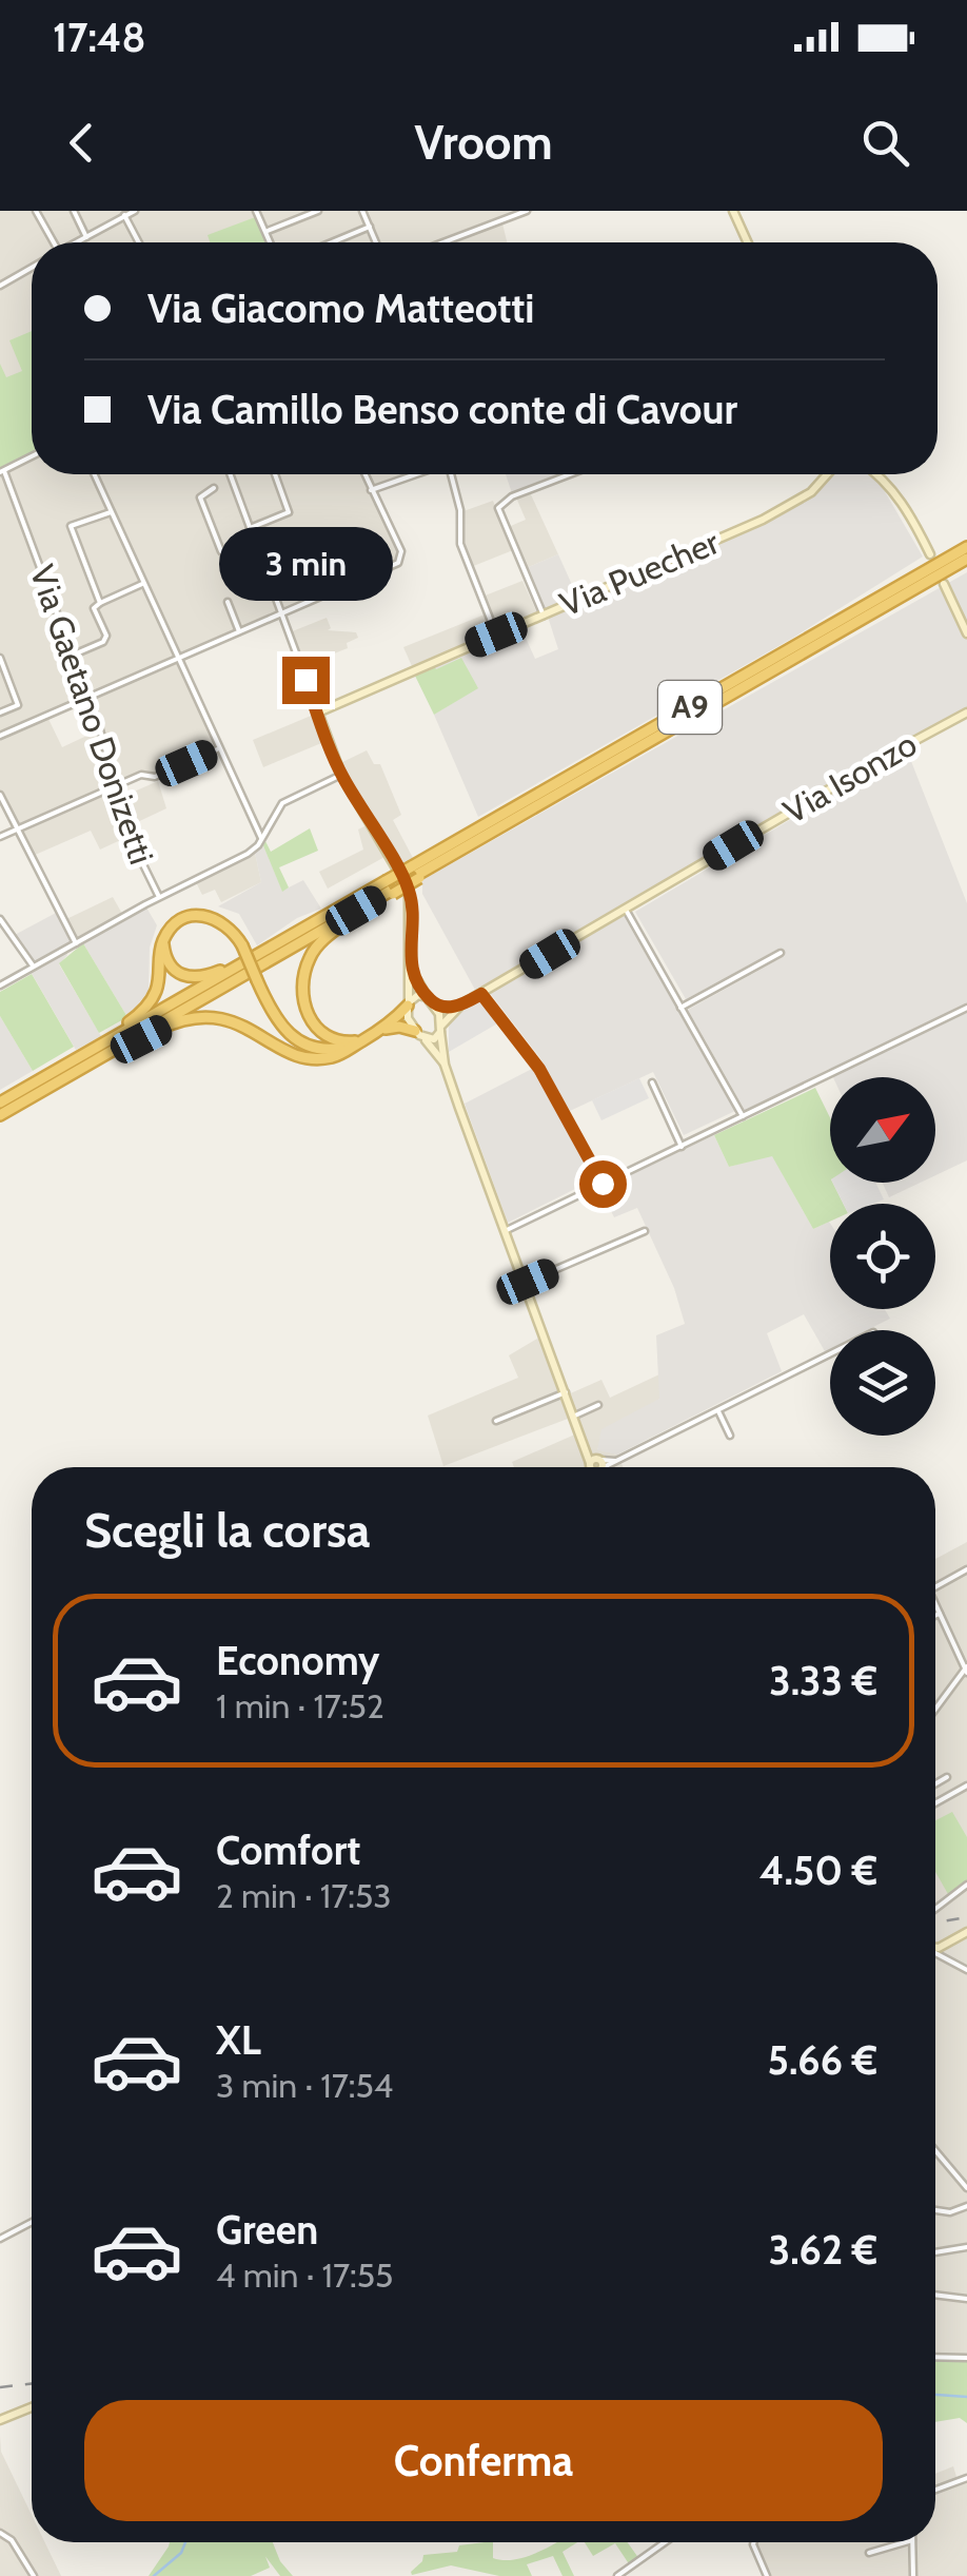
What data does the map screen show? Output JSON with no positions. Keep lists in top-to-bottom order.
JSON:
{
  "streets": {
    "highway": ["A9"],
    "street": ["Via Puecher", "Via Gaetano Donizetti", "Via Isonzo"]
  },
  "north": "top right",
  "page": {
    "status": "17:48",
    "header": "Vroom",
    "banner": ["Via Giacomo Matteotti", "Via Camillo Benso conte di Cavour"],
    "bubble": "3 min",
    "heading": "Scegli la corsa",
    "list": [
      {
        "name": "Economy",
        "note": "1 min · 17:52",
        "value": "3.33 €"
      },
      {
        "name": "Comfort",
        "note": "2 min · 17:53",
        "value": "4.50 €"
      },
      {
        "name": "XL",
        "note": "3 min · 17:54",
        "value": "5.66 €"
      },
      {
        "name": "Green",
        "note": "4 min · 17:55",
        "value": "3.62 €"
      }
    ],
    "buttons": "Conferma"
  }
}
